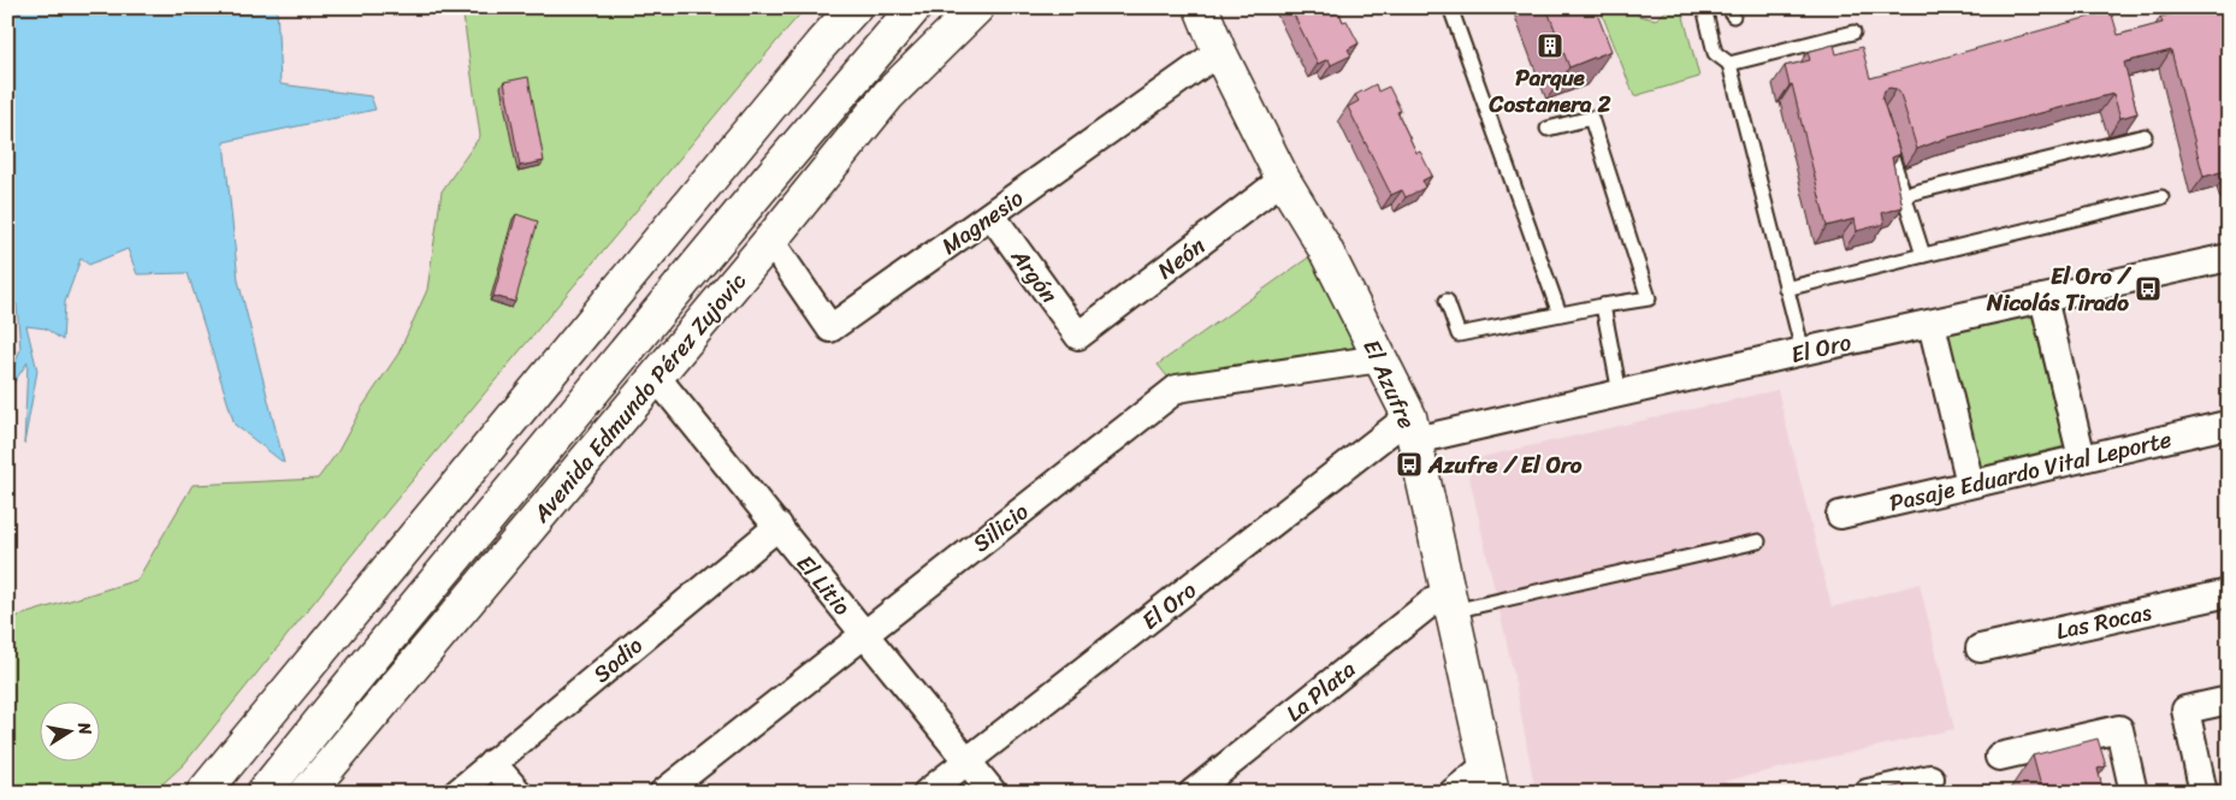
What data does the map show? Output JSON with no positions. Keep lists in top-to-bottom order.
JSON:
{
  "streets": {
    "main road": ["El Azufre", "Avenida Edmundo Pérez Zujovic"],
    "street": [
      "Magnesio",
      "Neón",
      "Argón",
      "El Oro",
      "Pasaje Eduardo Vital Leporte",
      "Silicio",
      "El Litio",
      "Las Rocas",
      "Sodio",
      "La Plata"
    ]
  },
  "crossings": [
    ["Magnesio", "Argón"],
    ["Magnesio", "El Azufre"],
    ["Magnesio", "Avenida Edmundo Pérez Zujovic"],
    ["Neón", "Argón"],
    ["Neón", "El Azufre"],
    ["El Oro", "El Azufre"],
    ["El Oro", "El Litio"],
    ["El Azufre", "Silicio"],
    ["El Azufre", "La Plata"],
    ["Avenida Edmundo Pérez Zujovic", "El Litio"],
    ["Silicio", "El Litio"],
    ["El Litio", "Sodio"]
  ],
  "places": {
    "building": ["Parque Costanera 2"],
    "bus stop": ["El Oro / Nicolás Tirado", "Azufre / El Oro"]
  },
  "north": "right"
}
